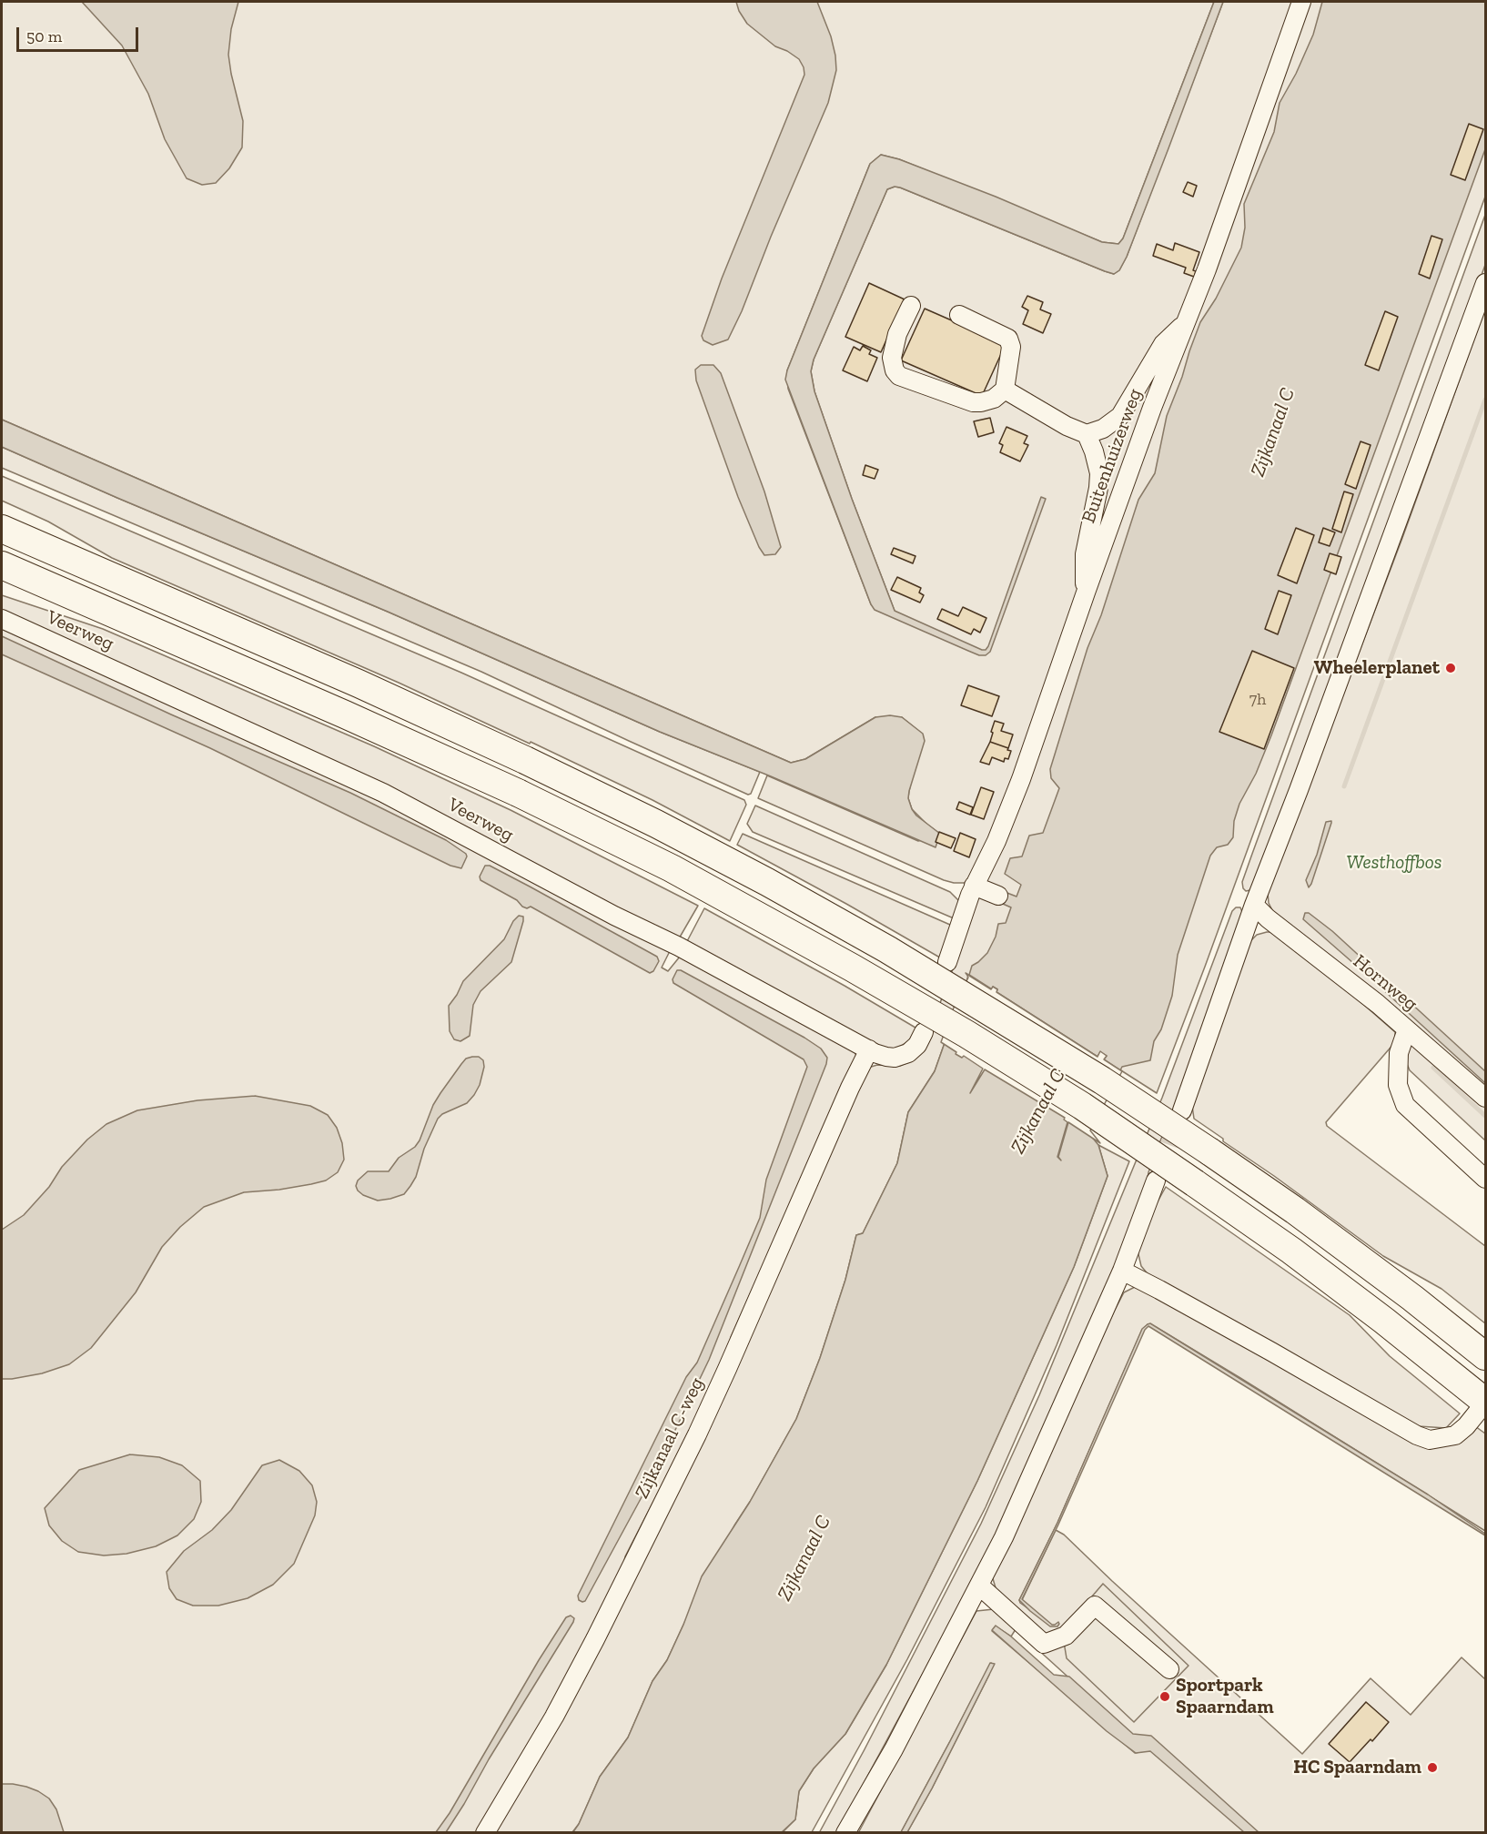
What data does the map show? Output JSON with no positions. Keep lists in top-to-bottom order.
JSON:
{
  "streets": {
    "street": [
      "Buitenhuizerweg",
      "Veerweg",
      "Hornweg",
      "Zijkanaal C-weg"
    ]
  },
  "crossings": [
    ["Veerweg", "Zijkanaal C-weg"]
  ],
  "water": ["Zijkanaal C"],
  "parks": ["Westhoffbos"],
  "places": ["Wheelerplanet", "Sportpark Spaarndam", "HC Spaarndam"],
  "house_numbers": ["7h"],
  "scale_bar": "50 m"
}
